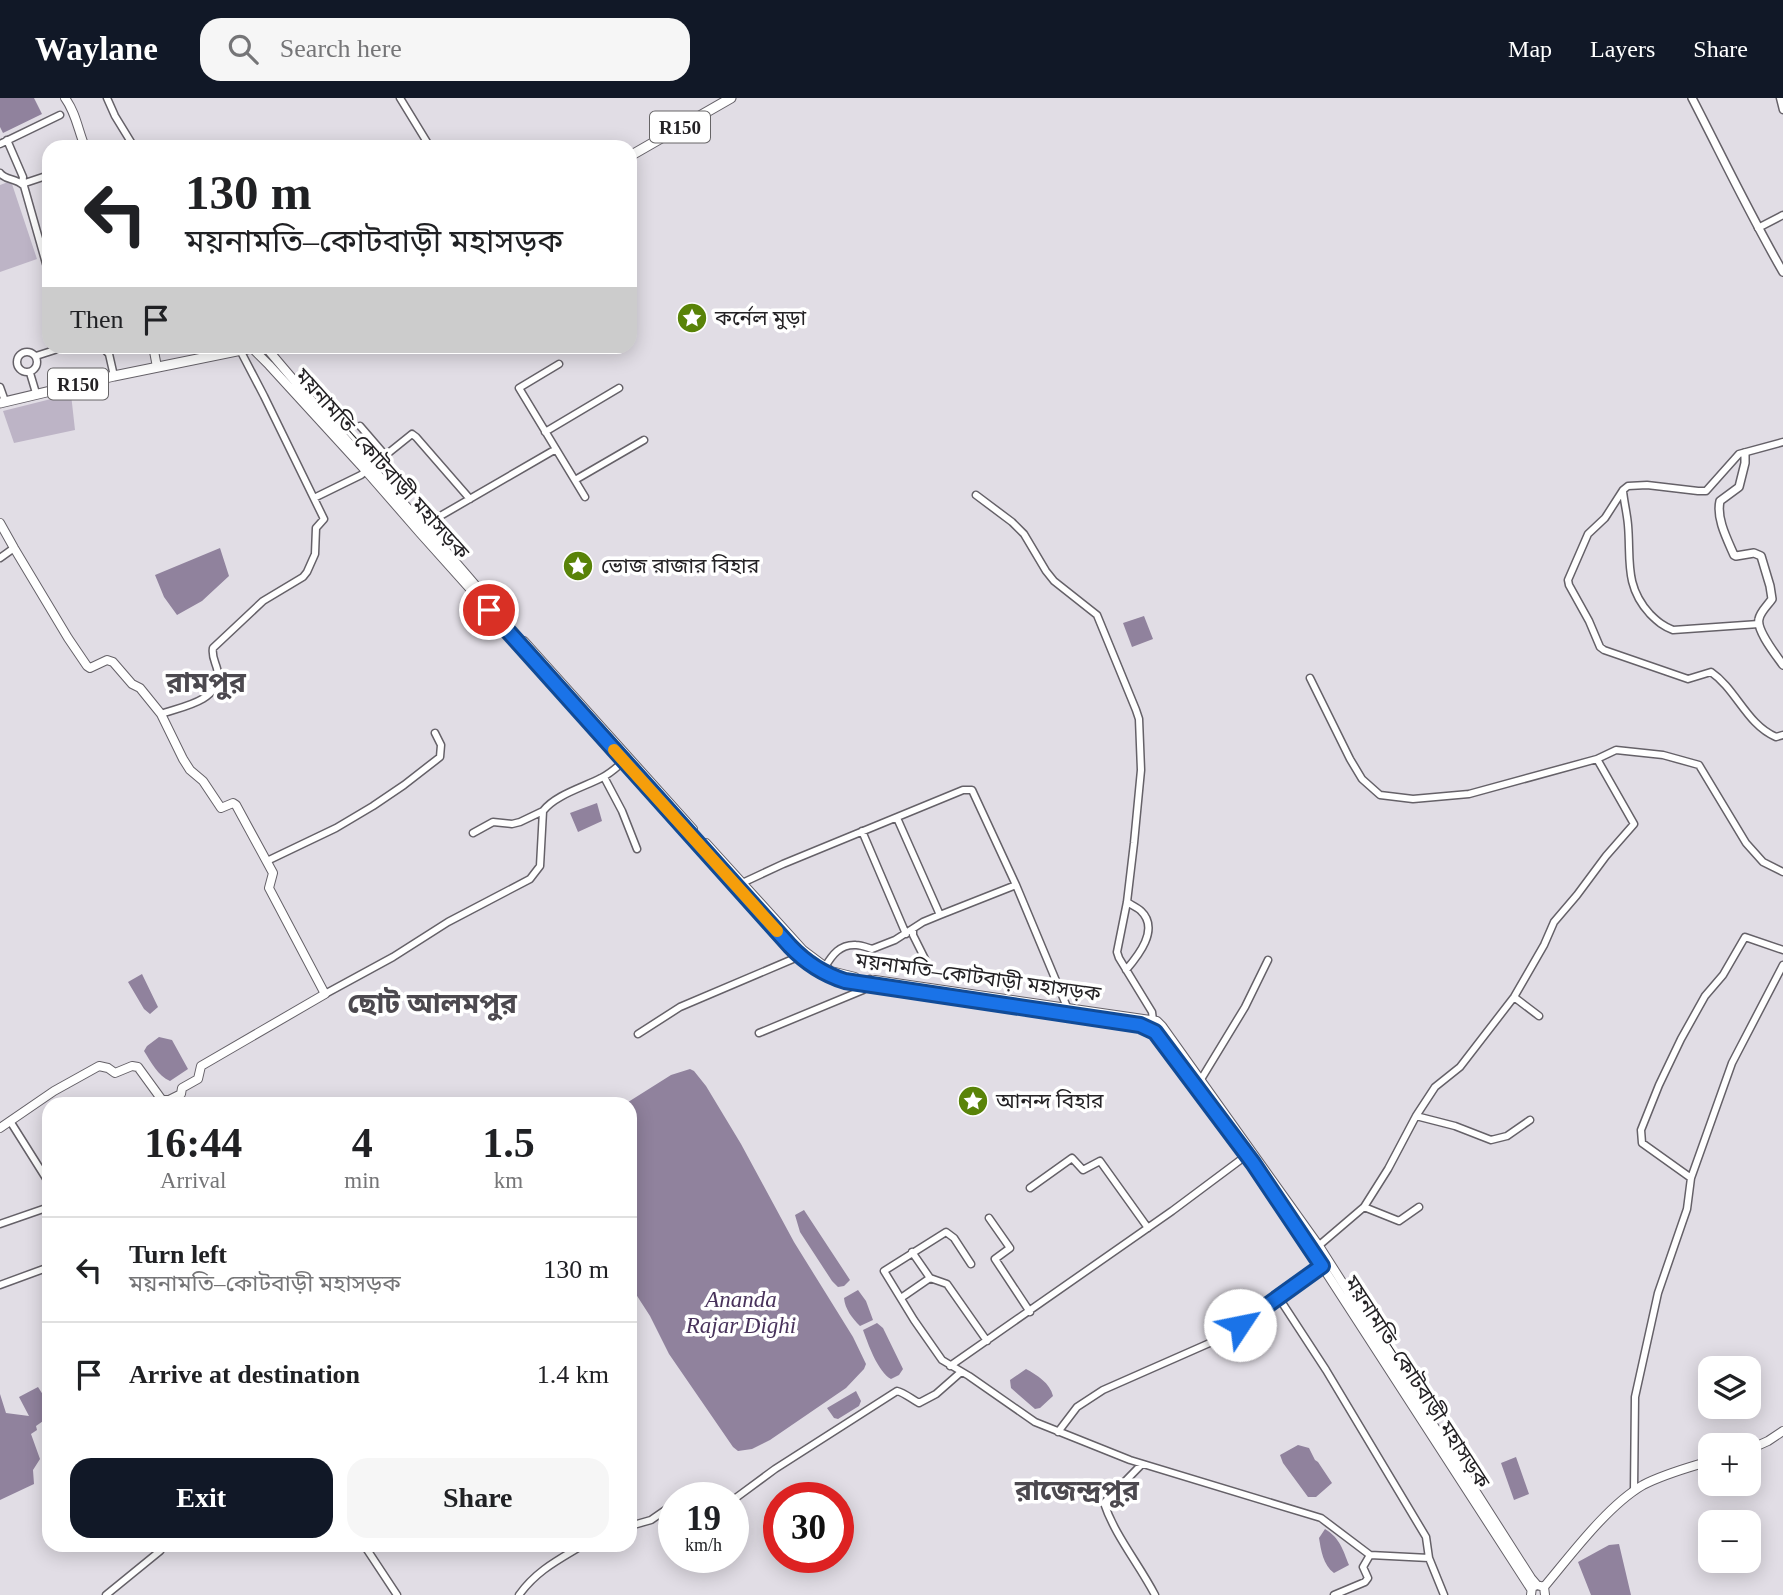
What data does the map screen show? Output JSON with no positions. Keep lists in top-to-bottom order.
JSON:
{
  "streets": {
    "main road": ["R150", "ময়নামতি–কোটবাড়ী মহাসড়ক"]
  },
  "districts": ["রামপুর", "ছোট আলমপুর", "রাজেন্দ্রপুর"],
  "water": ["Ananda Rajar Dighi"],
  "places": {
    "place": ["কর্নেল মুড়া", "ভোজ রাজার বিহার", "আনন্দ বিহার"]
  },
  "page": {
    "header": "Waylane",
    "search": "Search here",
    "nav": ["Map", "Layers", "Share"],
    "turn": ["130 m", "ময়নামতি–কোটবাড়ী মহাসড়ক"],
    "then": "Then",
    "eta": [
      "16:44",
      "Arrival",
      "4",
      "min",
      "1.5",
      "km"
    ],
    "list": [
      {
        "name": "Turn left",
        "note": "ময়নামতি–কোটবাড়ী মহাসড়ক",
        "value": "130 m"
      },
      {
        "name": "Arrive at destination",
        "value": "1.4 km"
      }
    ],
    "map_buttons": ["+", "−"],
    "buttons": ["Exit", "Share"],
    "speed": "19 km/h",
    "limit": "30"
  }
}
